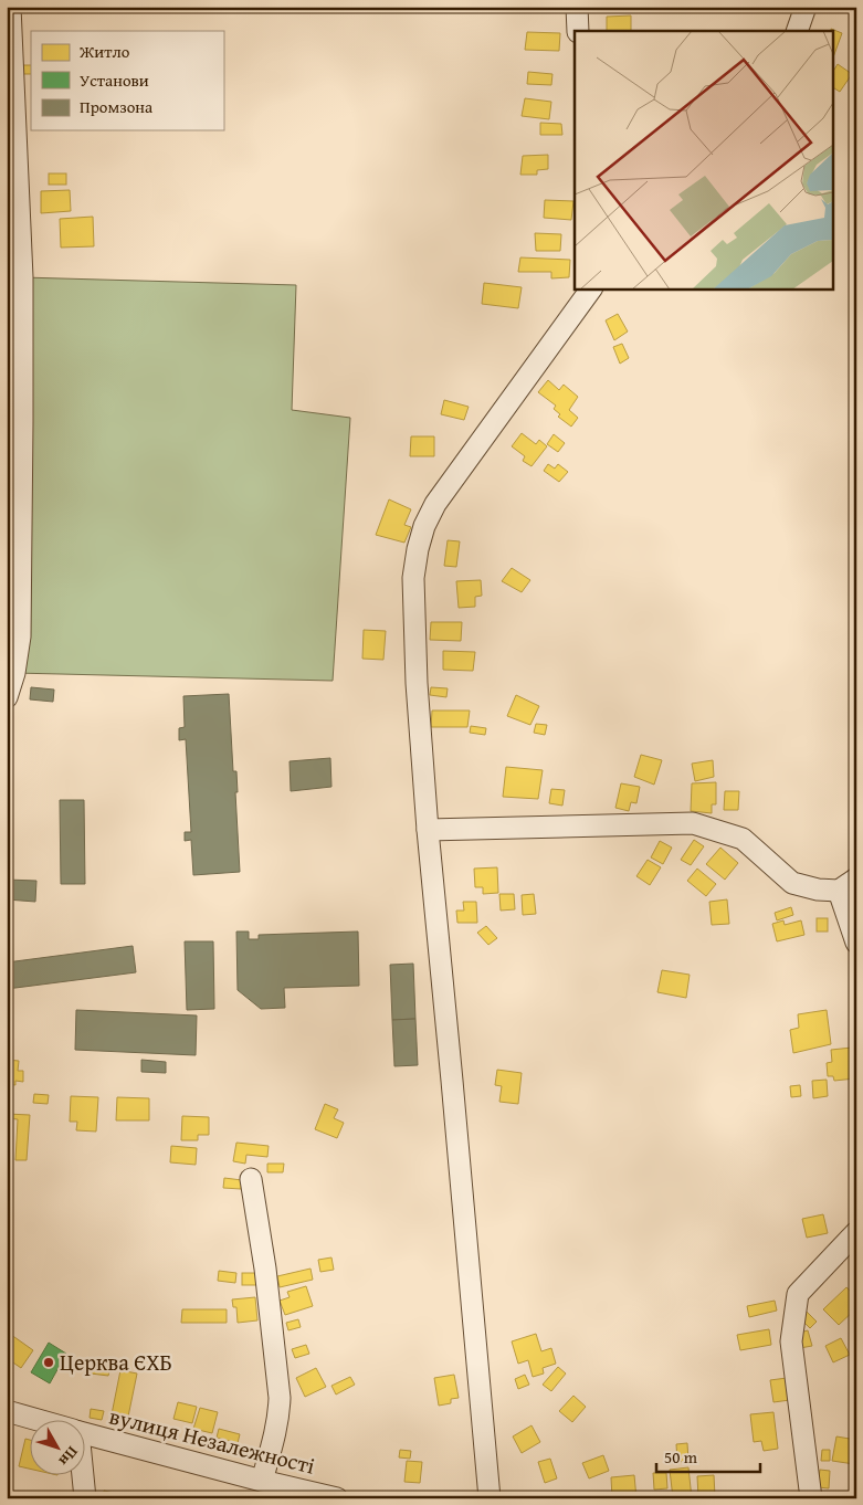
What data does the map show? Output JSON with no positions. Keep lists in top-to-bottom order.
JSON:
{
  "streets": {
    "street": ["вулиця Незалежності"]
  },
  "places": ["Церква ЄХБ"],
  "legend": ["Житло", "Установи", "Промзона"],
  "scale_bar": "50 m",
  "north": "bottom right"
}
